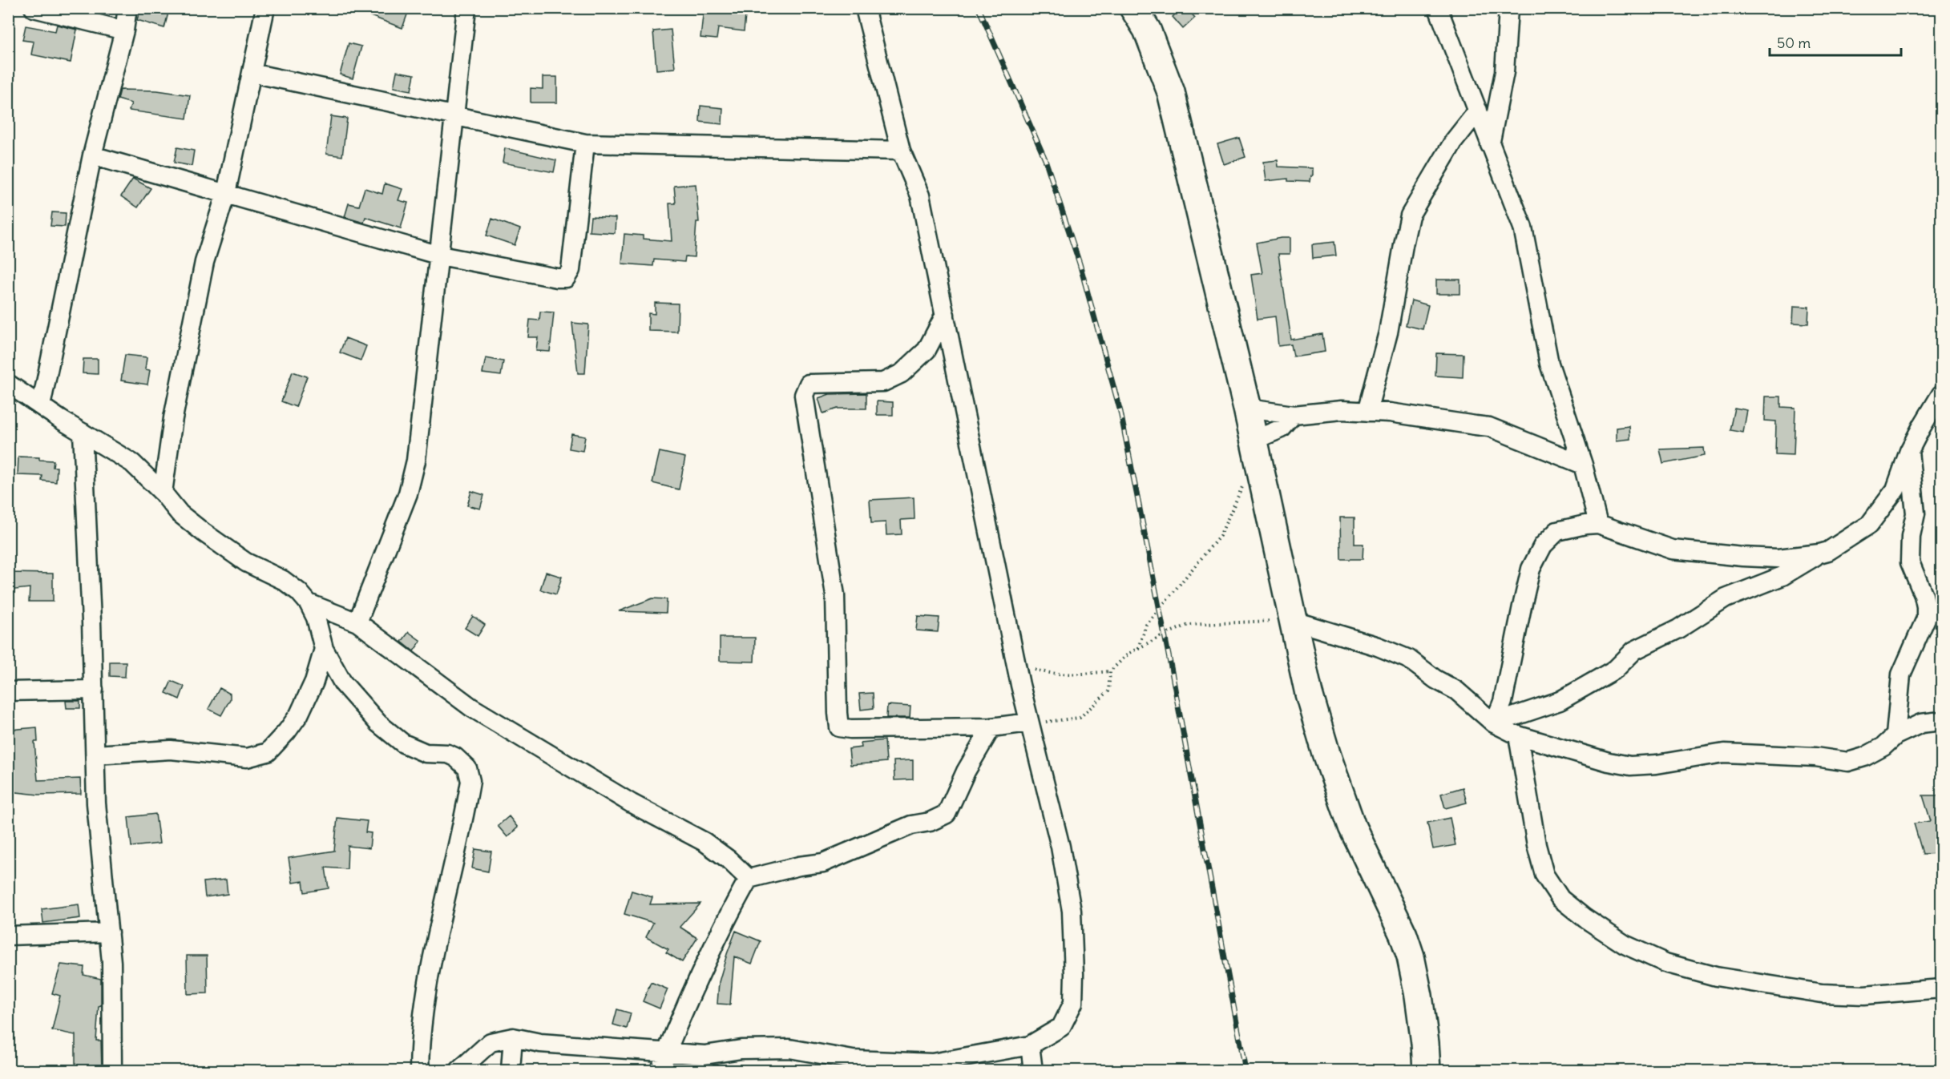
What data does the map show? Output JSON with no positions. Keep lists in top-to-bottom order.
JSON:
{
  "scale_bar": "50 m"
}
